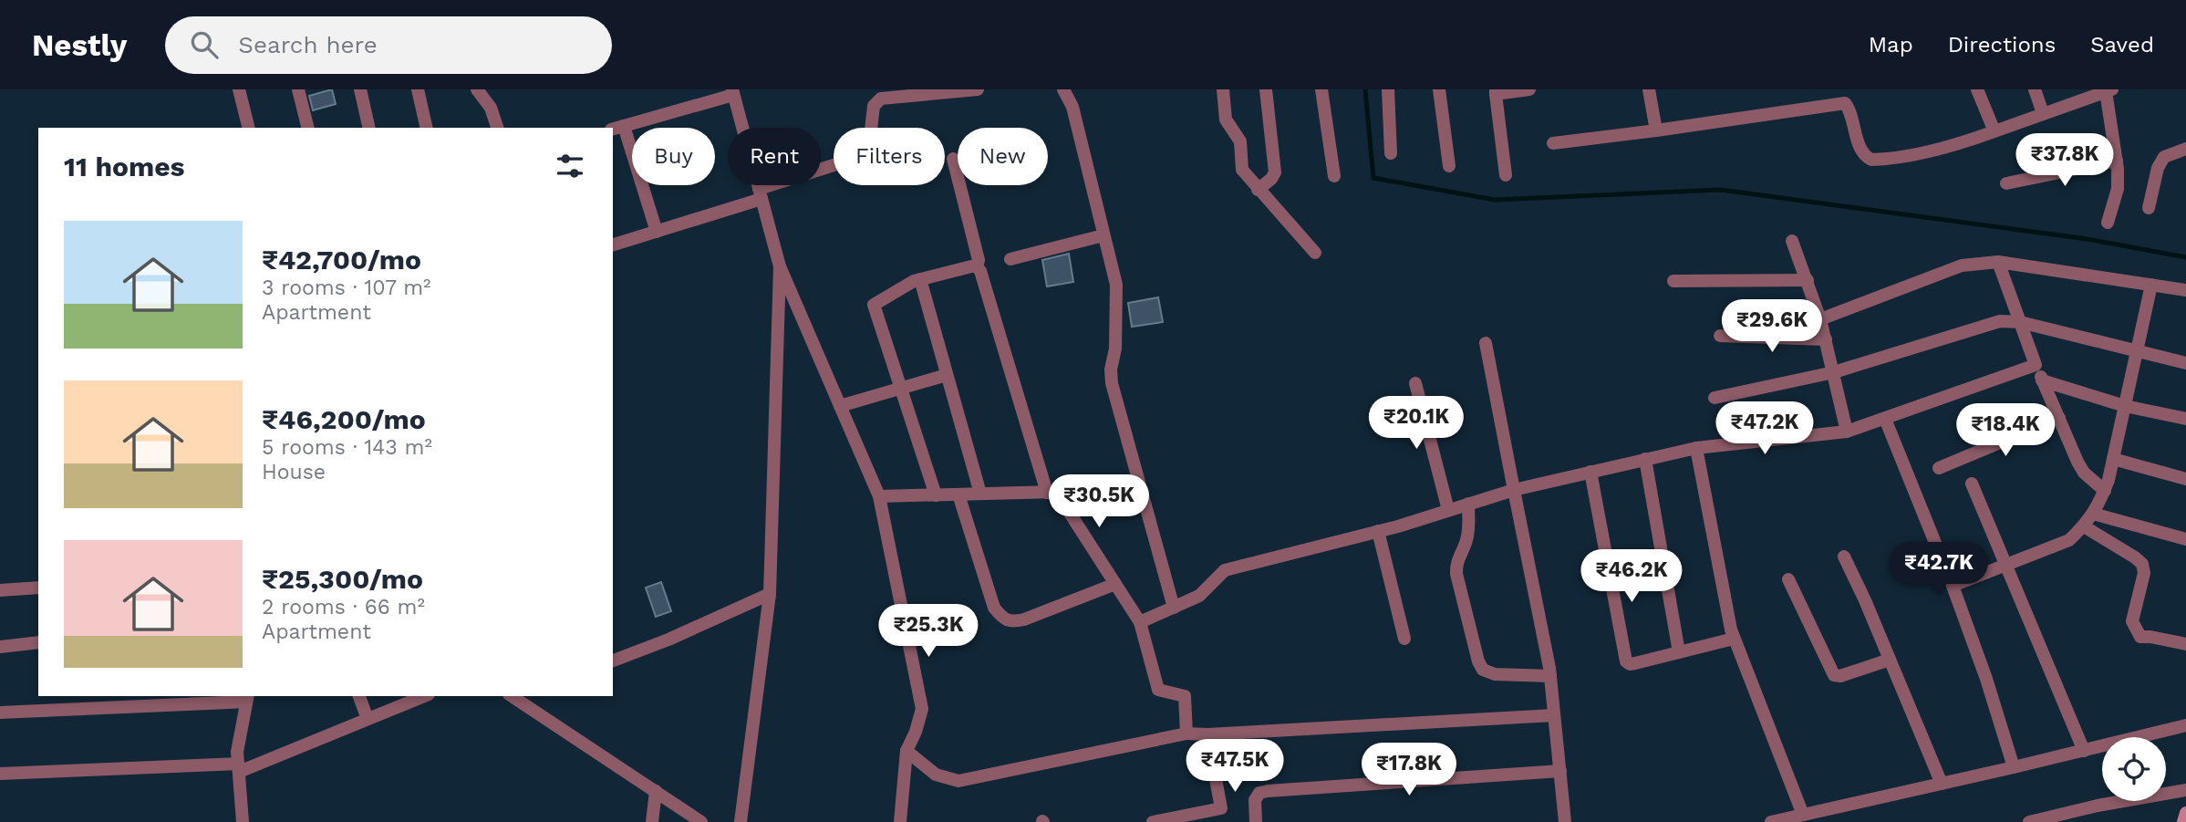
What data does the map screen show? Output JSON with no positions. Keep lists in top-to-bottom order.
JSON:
{
  "page": {
    "header": "Nestly",
    "search": "Search here",
    "nav": ["Map", "Directions", "Saved"],
    "chip": [
      "Buy",
      "Rent",
      "Filters",
      "New"
    ],
    "heading": "11 homes",
    "price": [
      "₹37.8K",
      "₹29.6K",
      "₹20.1K",
      "₹47.2K",
      "₹18.4K",
      "₹30.5K",
      "₹42.7K",
      "₹46.2K",
      "₹25.3K",
      "₹47.5K",
      "₹17.8K"
    ],
    "list": [
      {
        "name": "₹42,700/mo",
        "note": "3 rooms · 107 m² · Apartment"
      },
      {
        "name": "₹46,200/mo",
        "note": "5 rooms · 143 m² · House"
      },
      {
        "name": "₹25,300/mo",
        "note": "2 rooms · 66 m² · Apartment"
      }
    ]
  }
}
